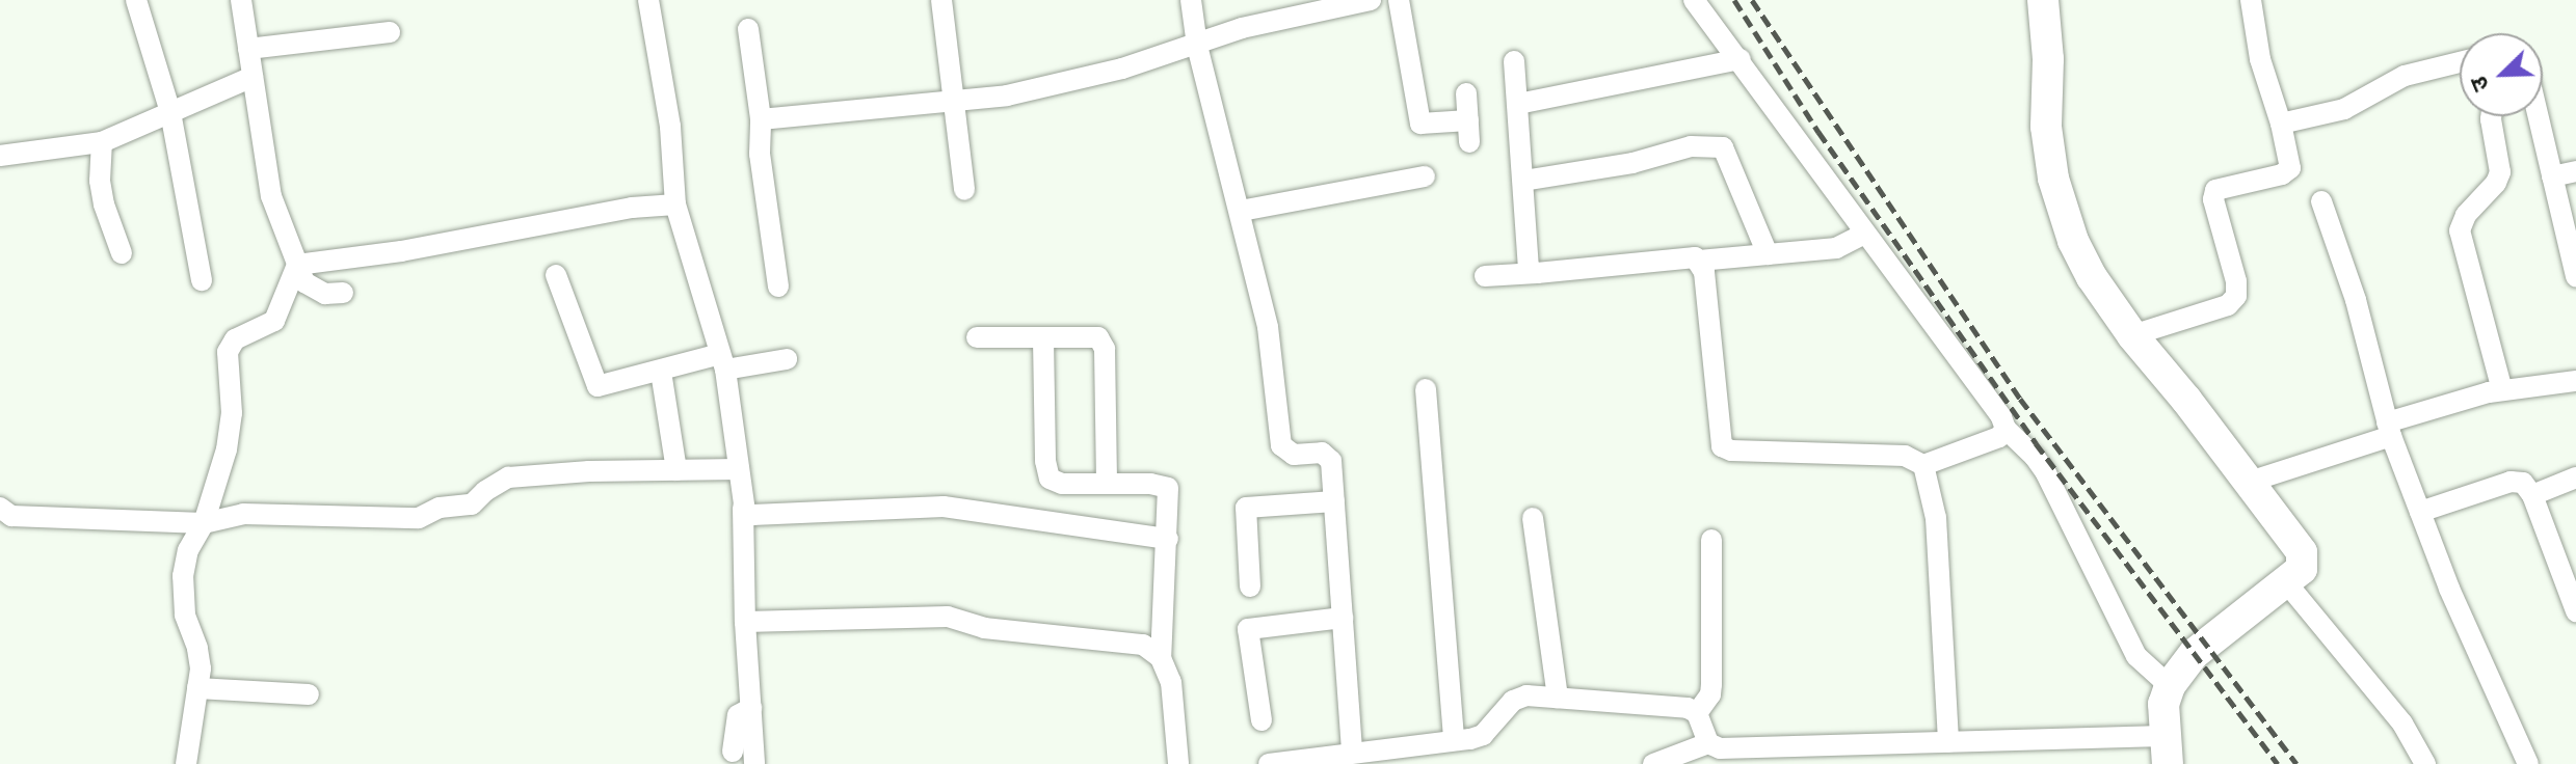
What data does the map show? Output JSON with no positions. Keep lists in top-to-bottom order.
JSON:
{
  "north": "bottom left"
}
